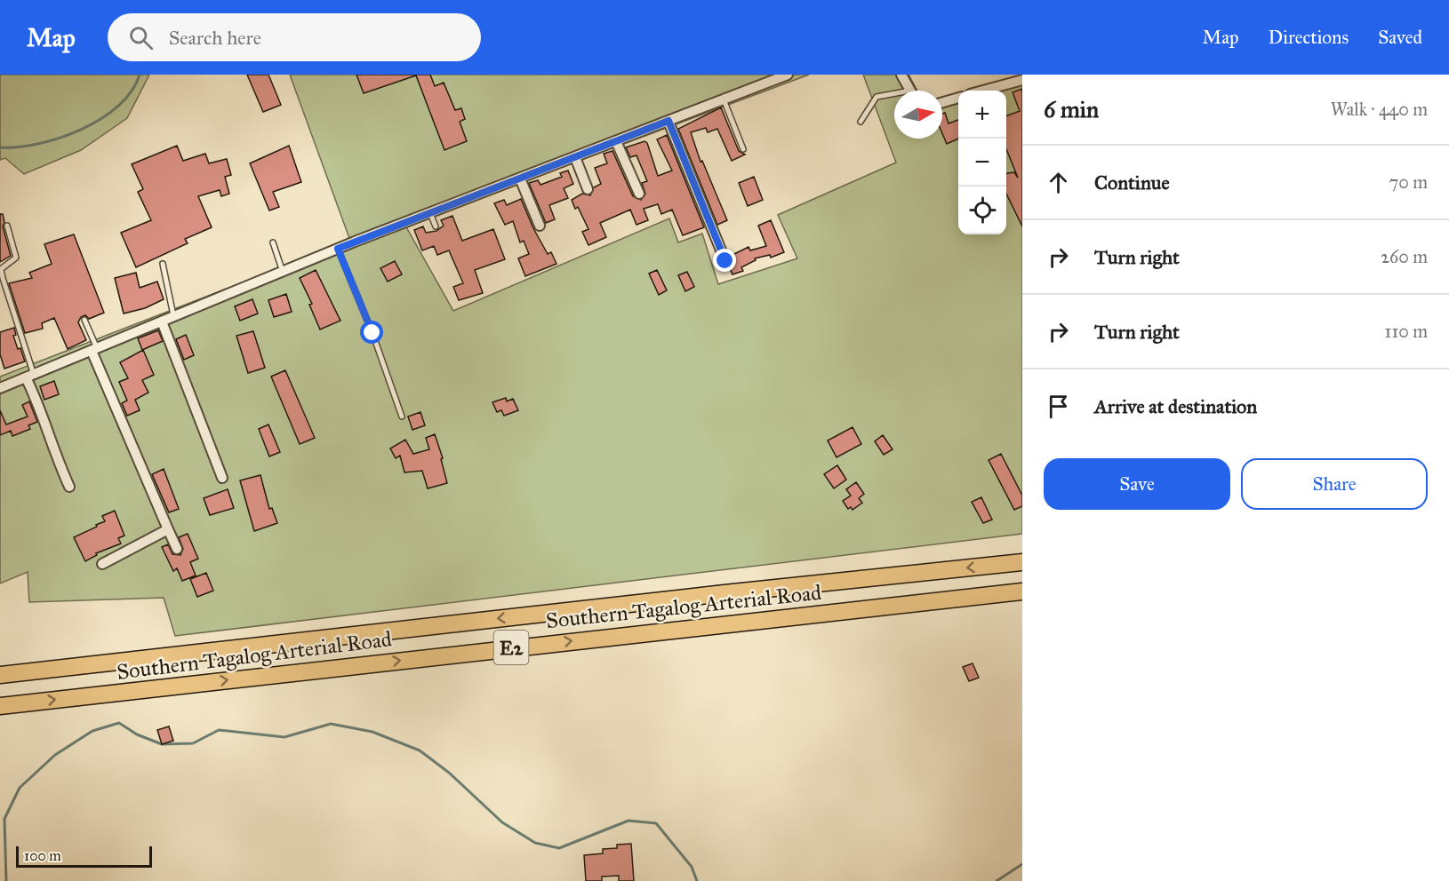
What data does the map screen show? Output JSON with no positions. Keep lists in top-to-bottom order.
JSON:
{
  "streets": {
    "highway": ["Southern Tagalog Arterial Road", "E2"]
  },
  "scale_bar": "100 m",
  "north": "right",
  "page": {
    "header": "Map",
    "search": "Search here",
    "nav": ["Map", "Directions", "Saved"],
    "heading": ["6 min", "Walk · 440 m"],
    "map_buttons": ["+", "−"],
    "list": [
      ["Continue", "70 m"],
      ["Turn right", "260 m"],
      ["Turn right", "110 m"],
      "Arrive at destination"
    ],
    "buttons": ["Save", "Share"],
    "scale": "100 m"
  }
}
